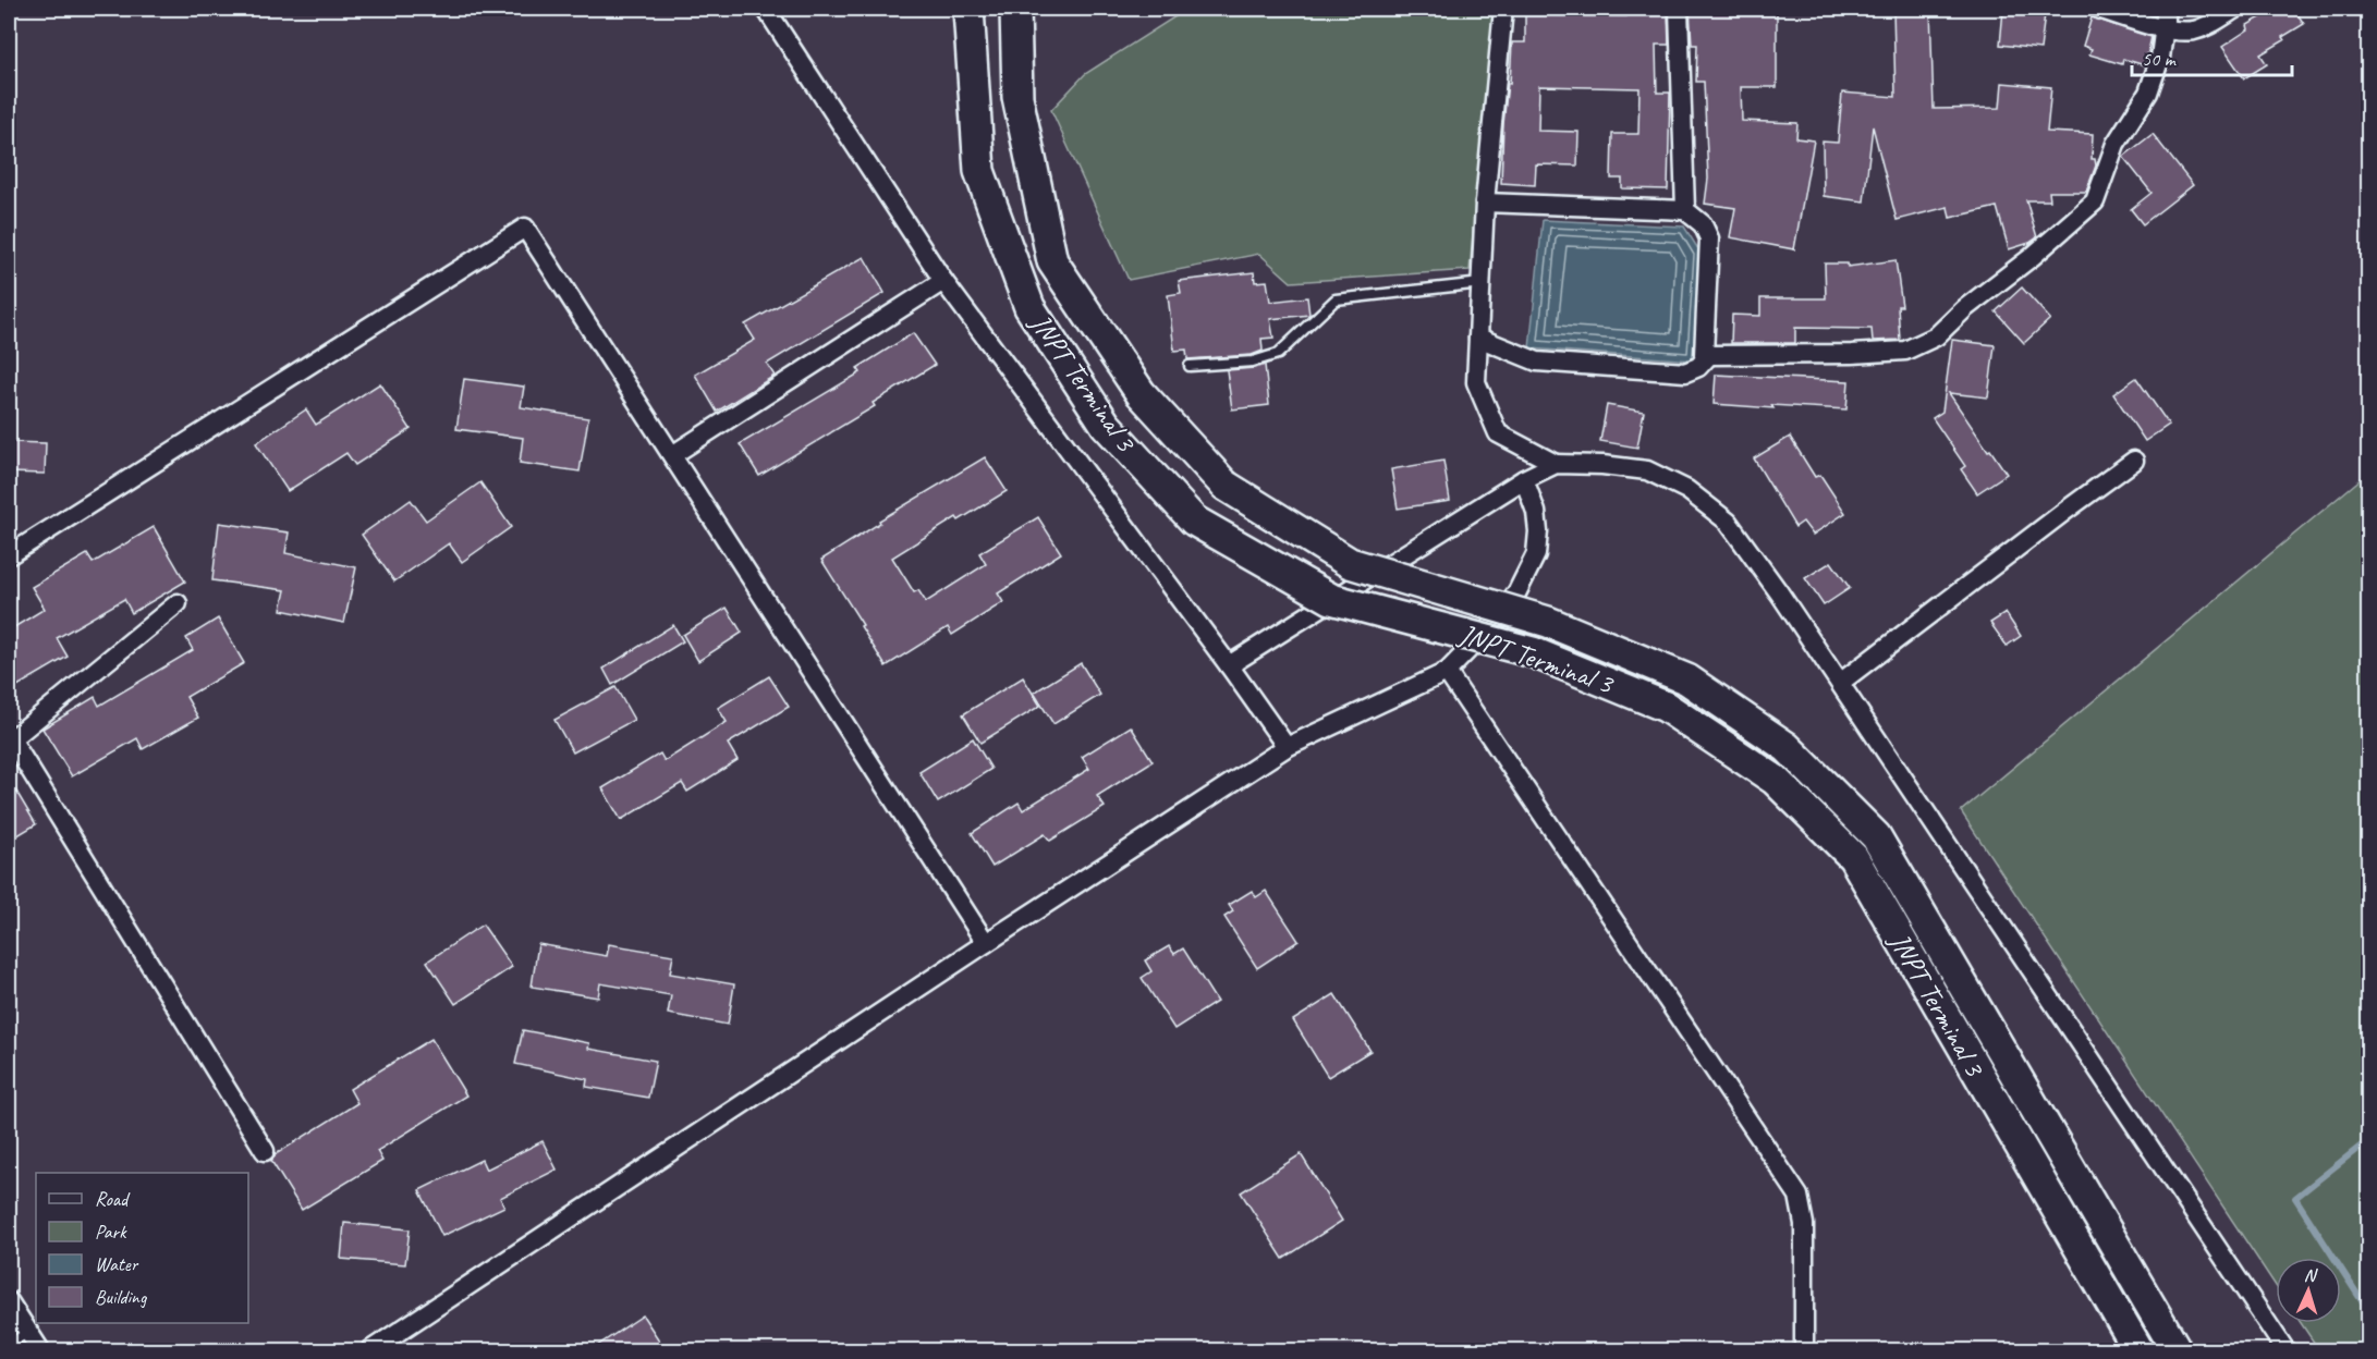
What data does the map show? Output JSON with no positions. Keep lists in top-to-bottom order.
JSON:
{
  "streets": {
    "main road": ["JNPT Terminal 3"]
  },
  "legend": [
    "Road",
    "Park",
    "Water",
    "Building"
  ],
  "scale_bar": "50 m",
  "north": "top"
}
